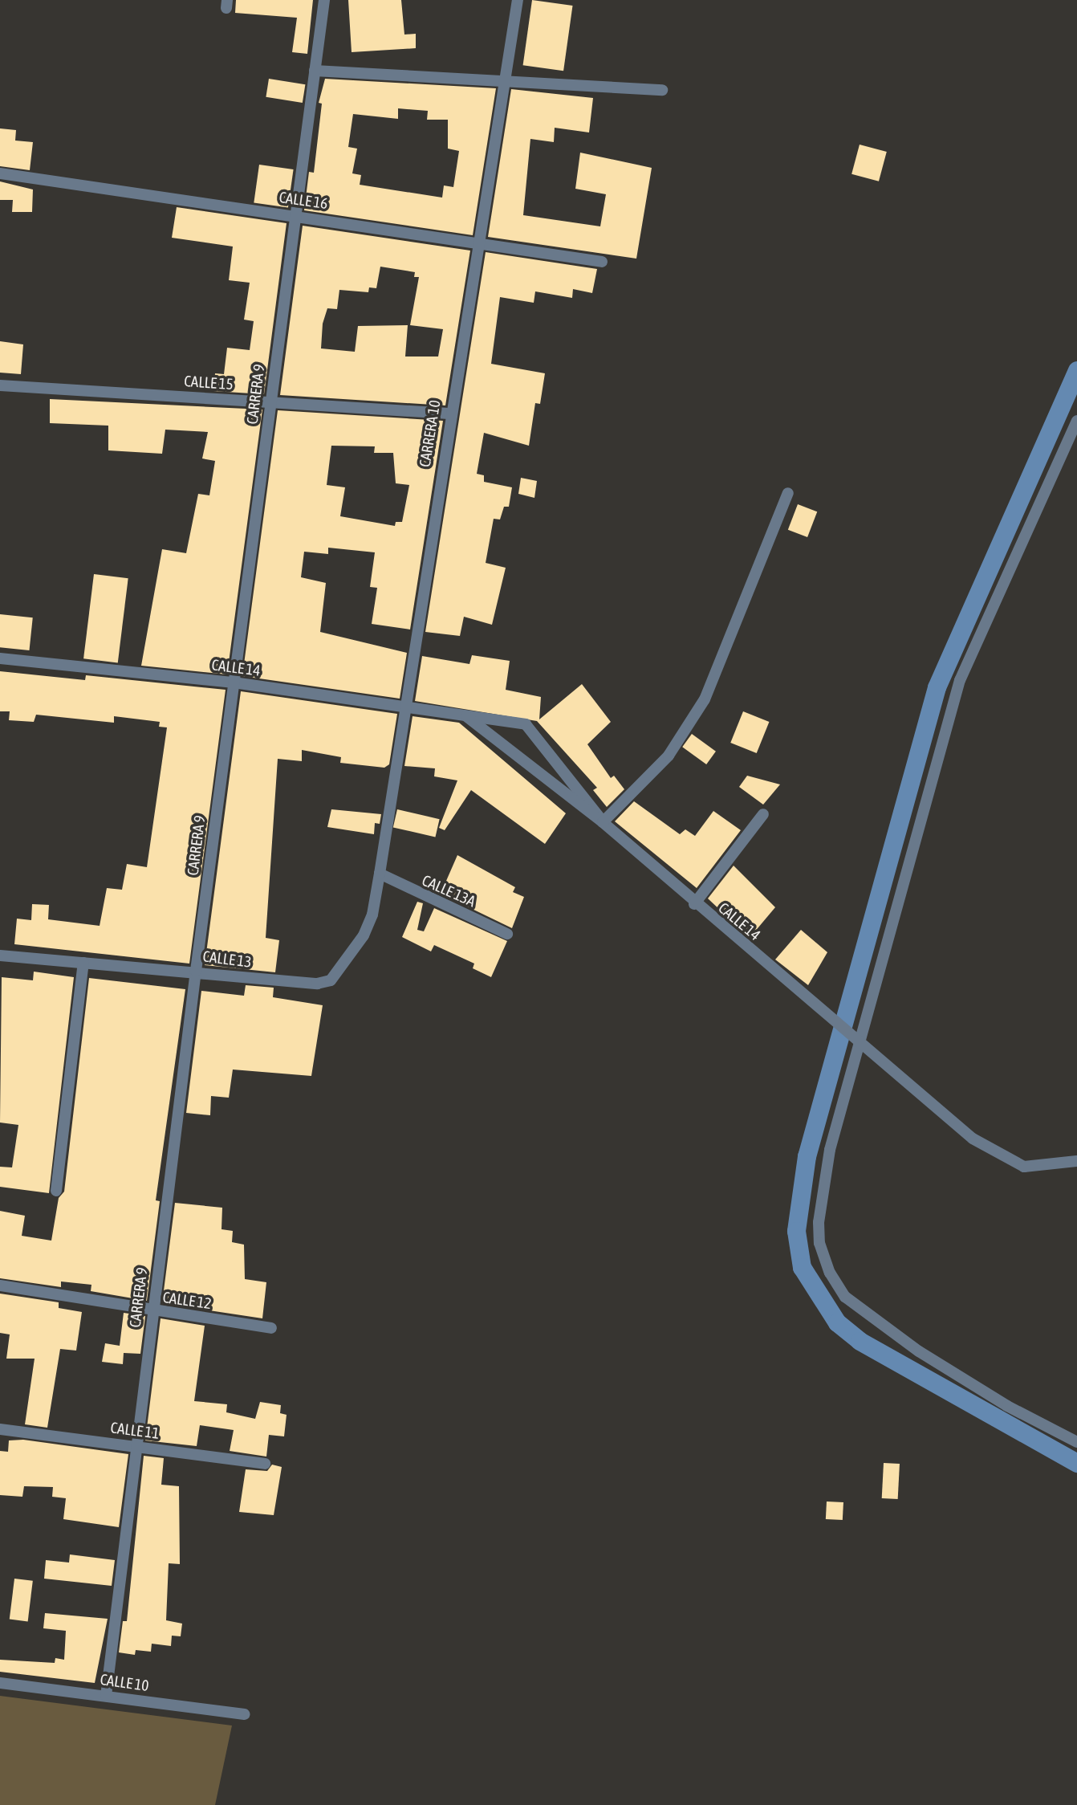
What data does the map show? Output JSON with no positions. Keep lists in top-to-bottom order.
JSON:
{
  "streets": {
    "street": [
      "CALLE 16",
      "CALLE 15",
      "CARRERA 9",
      "CARRERA 10",
      "CALLE 14",
      "CALLE 13A",
      "CALLE 13",
      "CALLE 12",
      "CALLE 11",
      "CALLE 10"
    ]
  },
  "crossings": [
    ["CALLE 16", "CARRERA 9"],
    ["CALLE 16", "CARRERA 10"],
    ["CALLE 15", "CARRERA 9"],
    ["CALLE 15", "CARRERA 10"],
    ["CARRERA 9", "CALLE 14"],
    ["CARRERA 9", "CALLE 13"],
    ["CARRERA 9", "CALLE 12"],
    ["CARRERA 9", "CALLE 11"],
    ["CARRERA 9", "CALLE 10"],
    ["CARRERA 10", "CALLE 14"],
    ["CARRERA 10", "CALLE 13A"],
    ["CARRERA 10", "CALLE 13"],
    ["CALLE 13A", "CALLE 13"]
  ]
}
